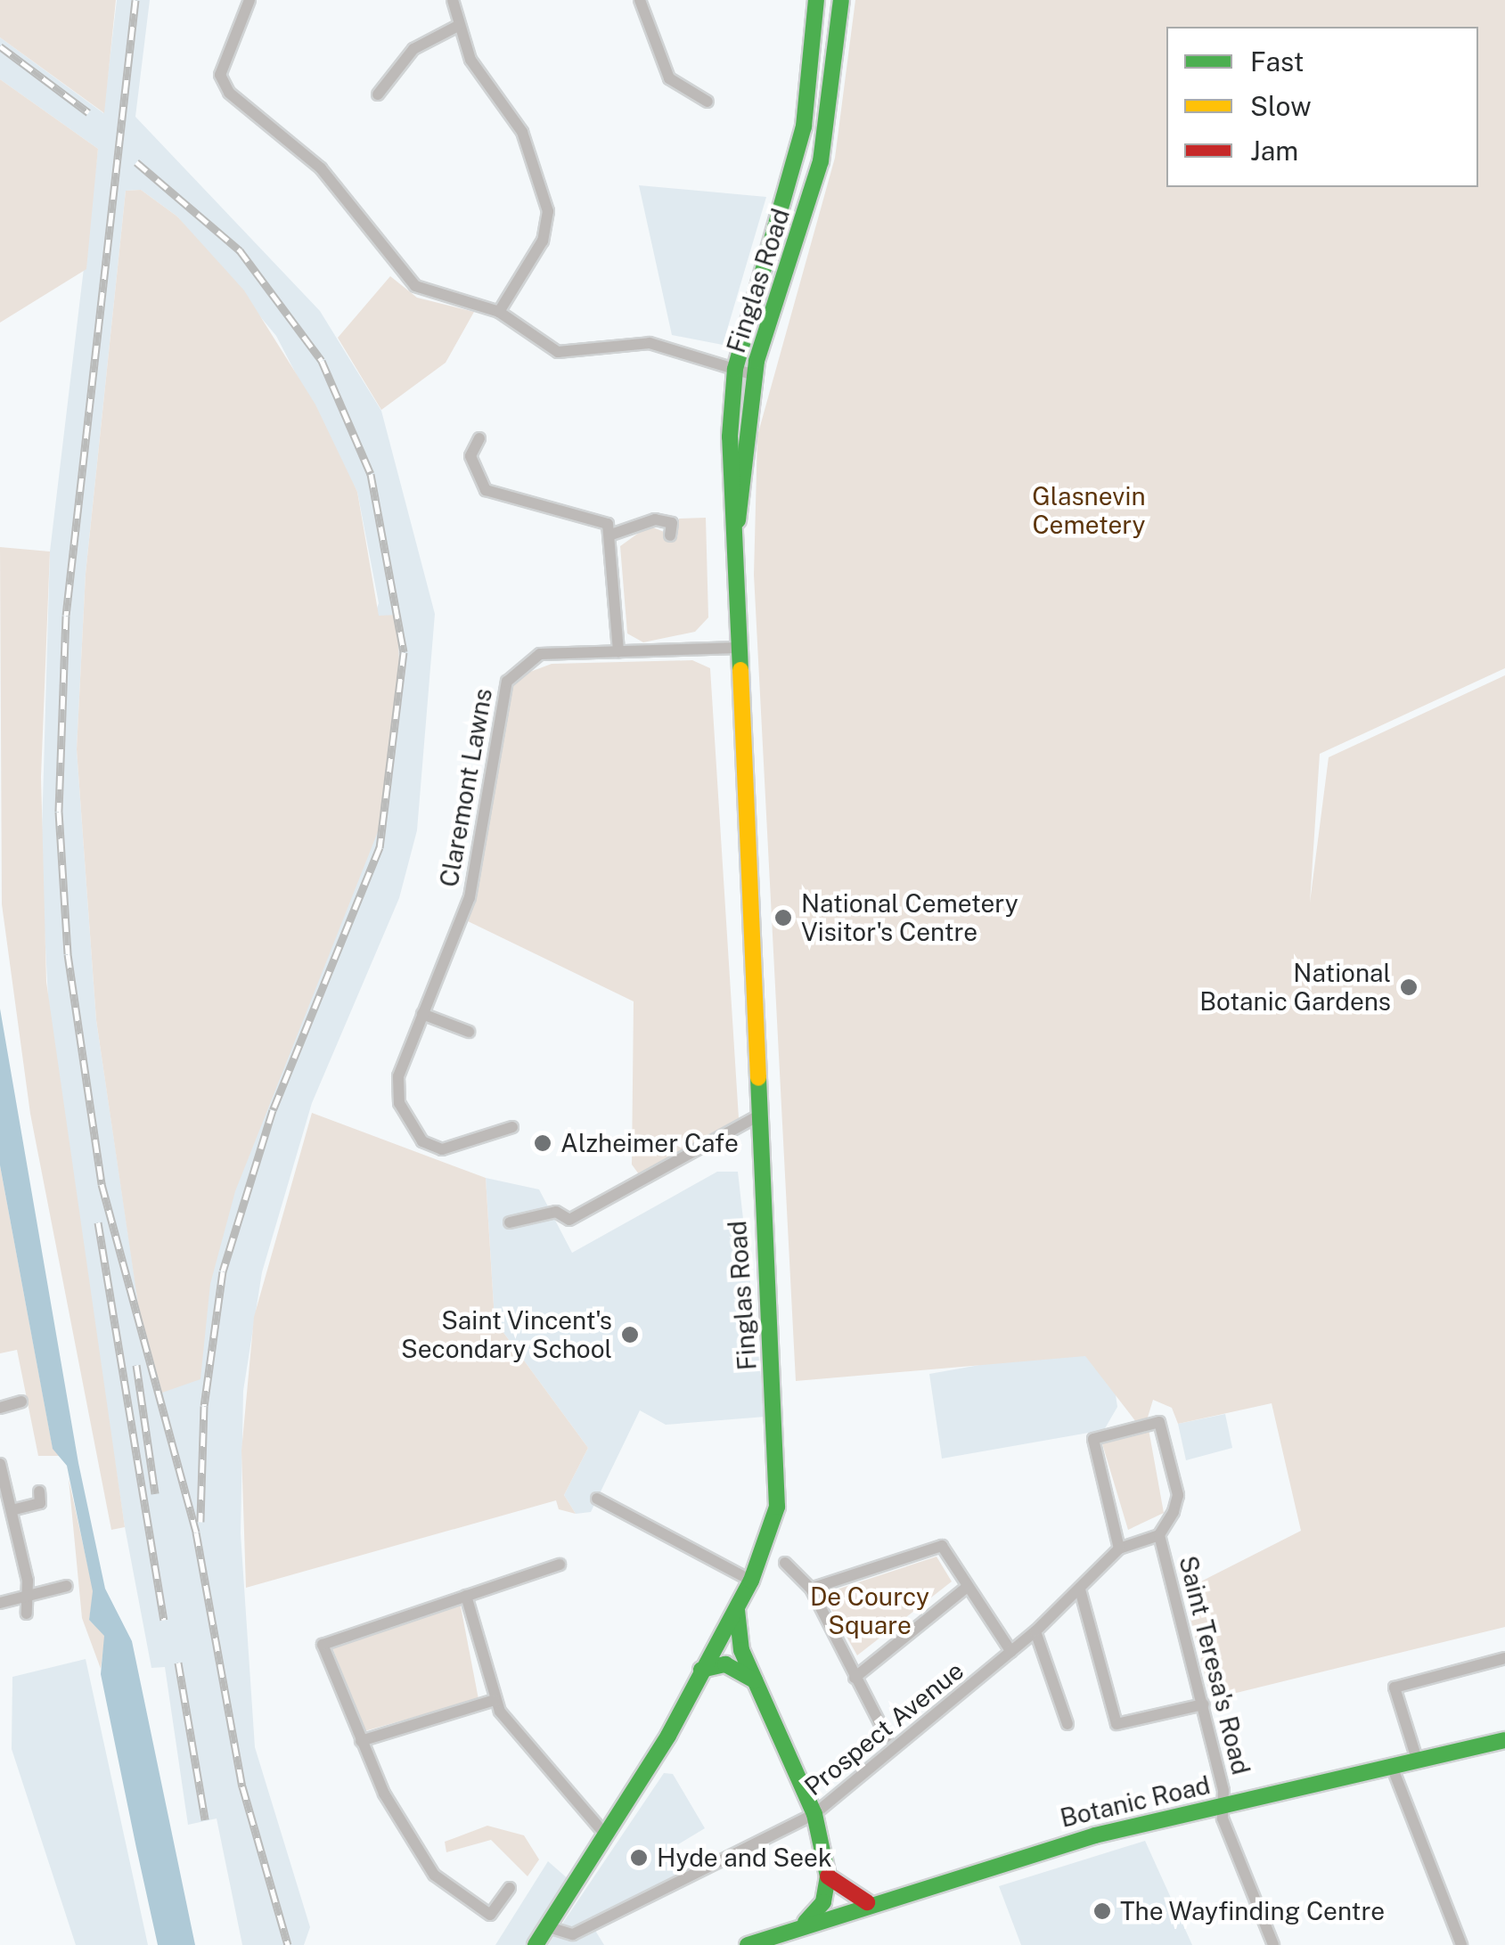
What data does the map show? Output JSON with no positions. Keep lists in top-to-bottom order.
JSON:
{
  "streets": {
    "main road": ["Finglas Road", "Botanic Road"],
    "street": ["Claremont Lawns", "Saint Teresa's Road", "Prospect Avenue"]
  },
  "crossings": [
    ["Finglas Road", "Claremont Lawns"],
    ["Finglas Road", "Prospect Avenue"],
    ["Saint Teresa's Road", "Botanic Road"]
  ],
  "parks": ["Glasnevin Cemetery", "De Courcy Square"],
  "places": [
    "National Cemetery Visitor's Centre",
    "National Botanic Gardens",
    "Alzheimer Cafe",
    "Saint Vincent's Secondary School",
    "Hyde and Seek",
    "The Wayfinding Centre"
  ],
  "legend": ["Fast", "Slow", "Jam"]
}
